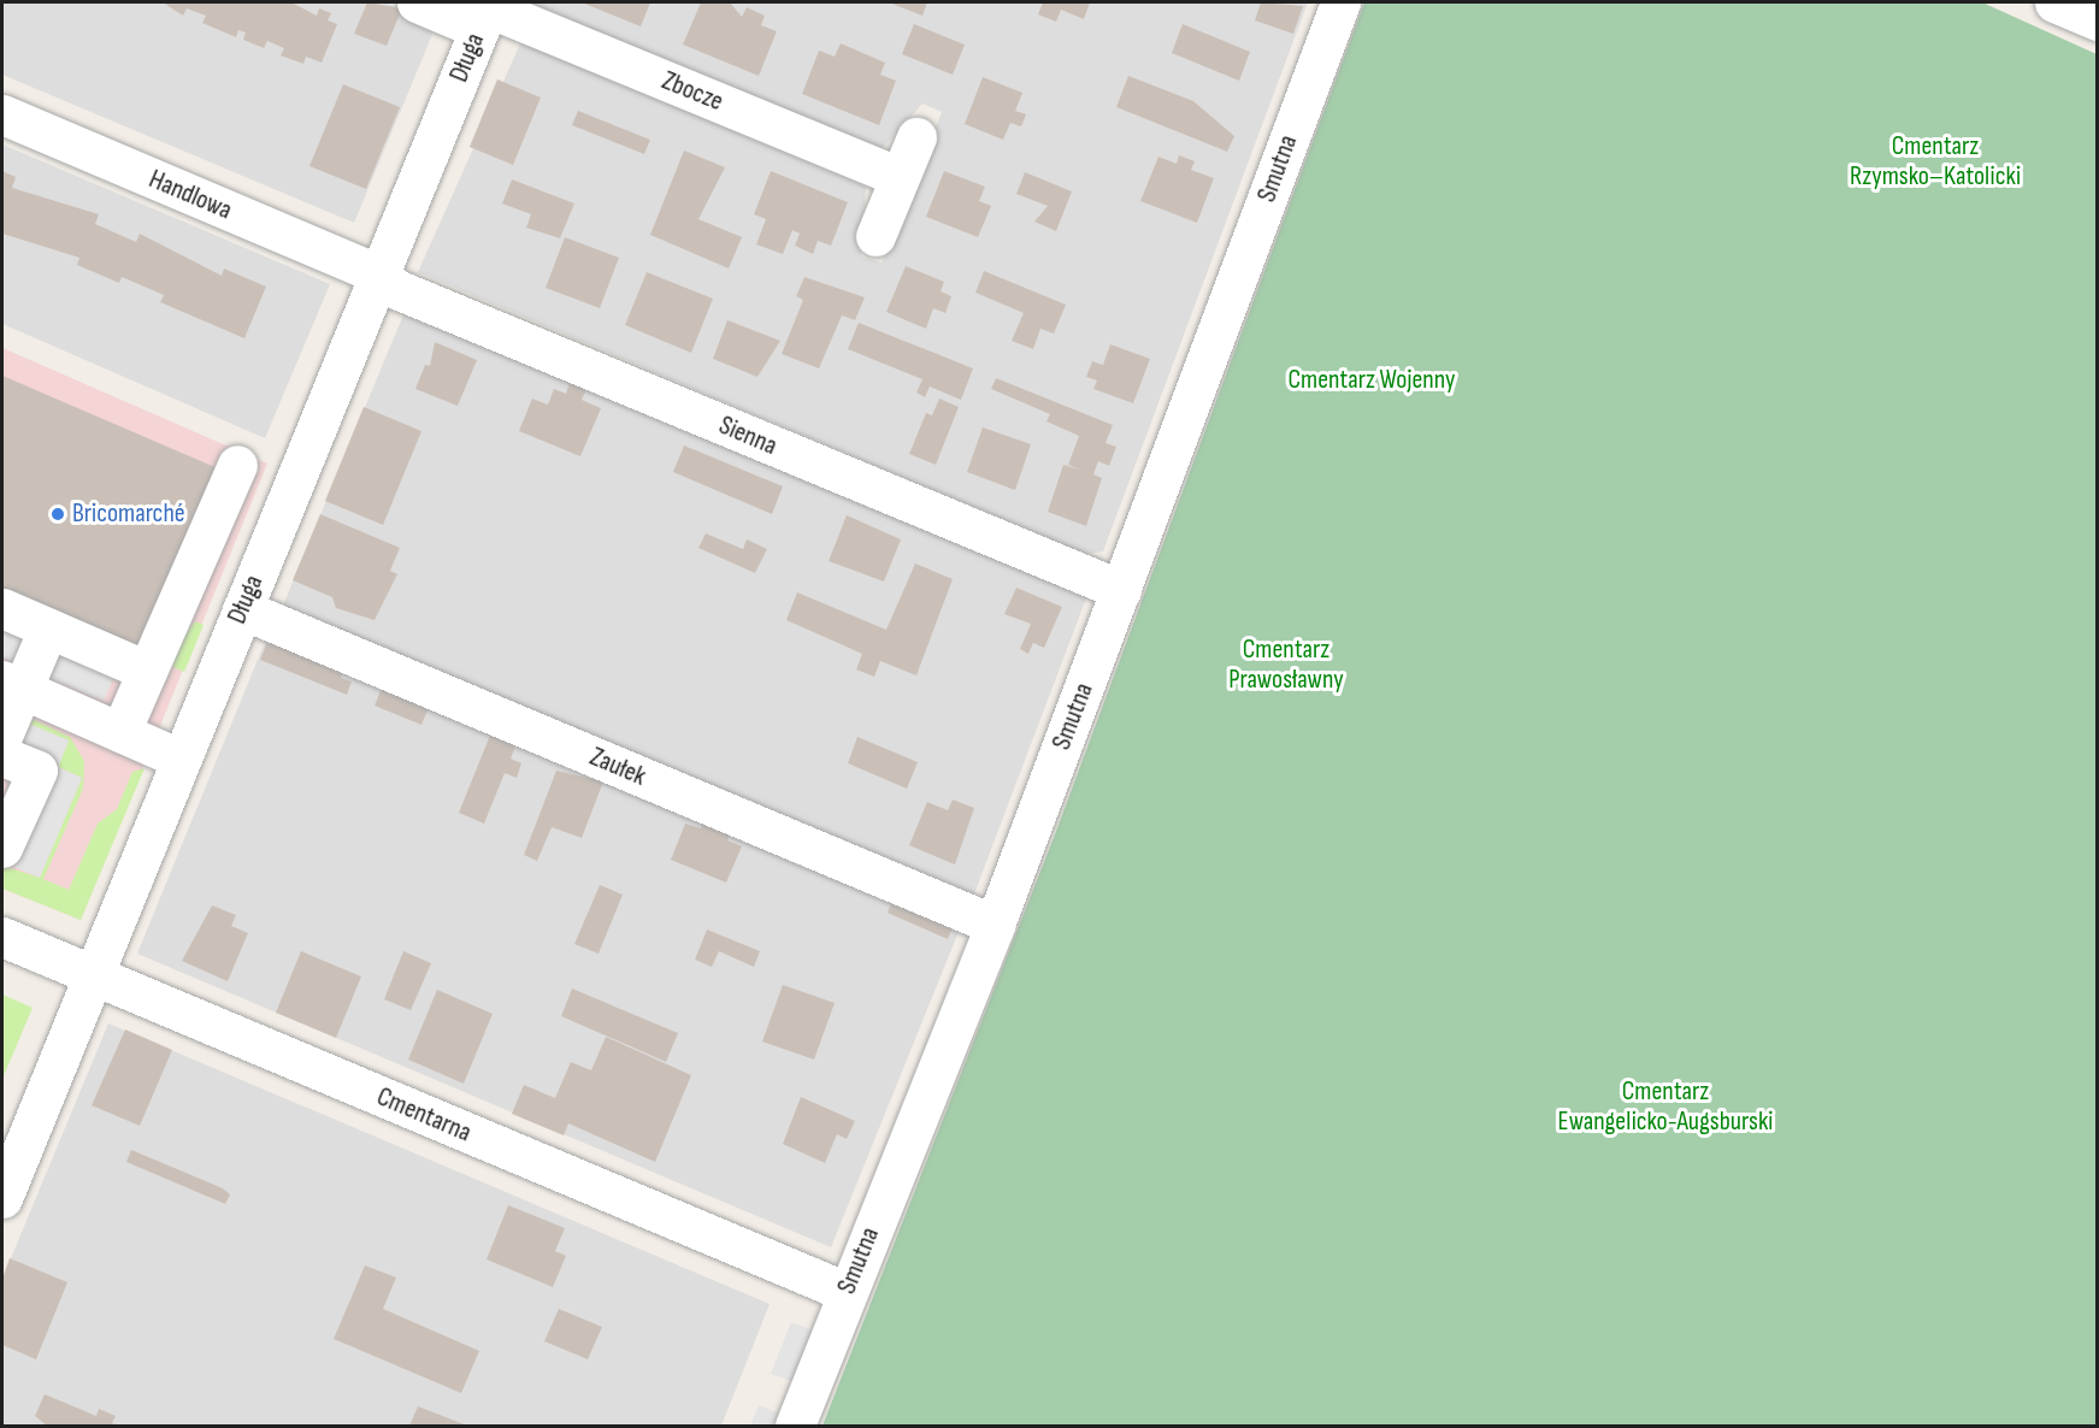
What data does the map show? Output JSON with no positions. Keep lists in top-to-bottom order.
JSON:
{
  "streets": {
    "street": [
      "Długa",
      "Zbocze",
      "Smutna",
      "Handlowa",
      "Sienna",
      "Zaułek",
      "Cmentarna"
    ]
  },
  "crossings": [
    ["Długa", "Zbocze"],
    ["Długa", "Handlowa"],
    ["Długa", "Sienna"],
    ["Długa", "Zaułek"],
    ["Długa", "Cmentarna"],
    ["Smutna", "Sienna"],
    ["Smutna", "Zaułek"],
    ["Smutna", "Cmentarna"],
    ["Handlowa", "Sienna"]
  ],
  "parks": [
    "Cmentarz Rzymsko–Katolicki",
    "Cmentarz Wojenny",
    "Cmentarz Prawosławny",
    "Cmentarz Ewangelicko-Augsburski"
  ],
  "places": ["Bricomarché"]
}
